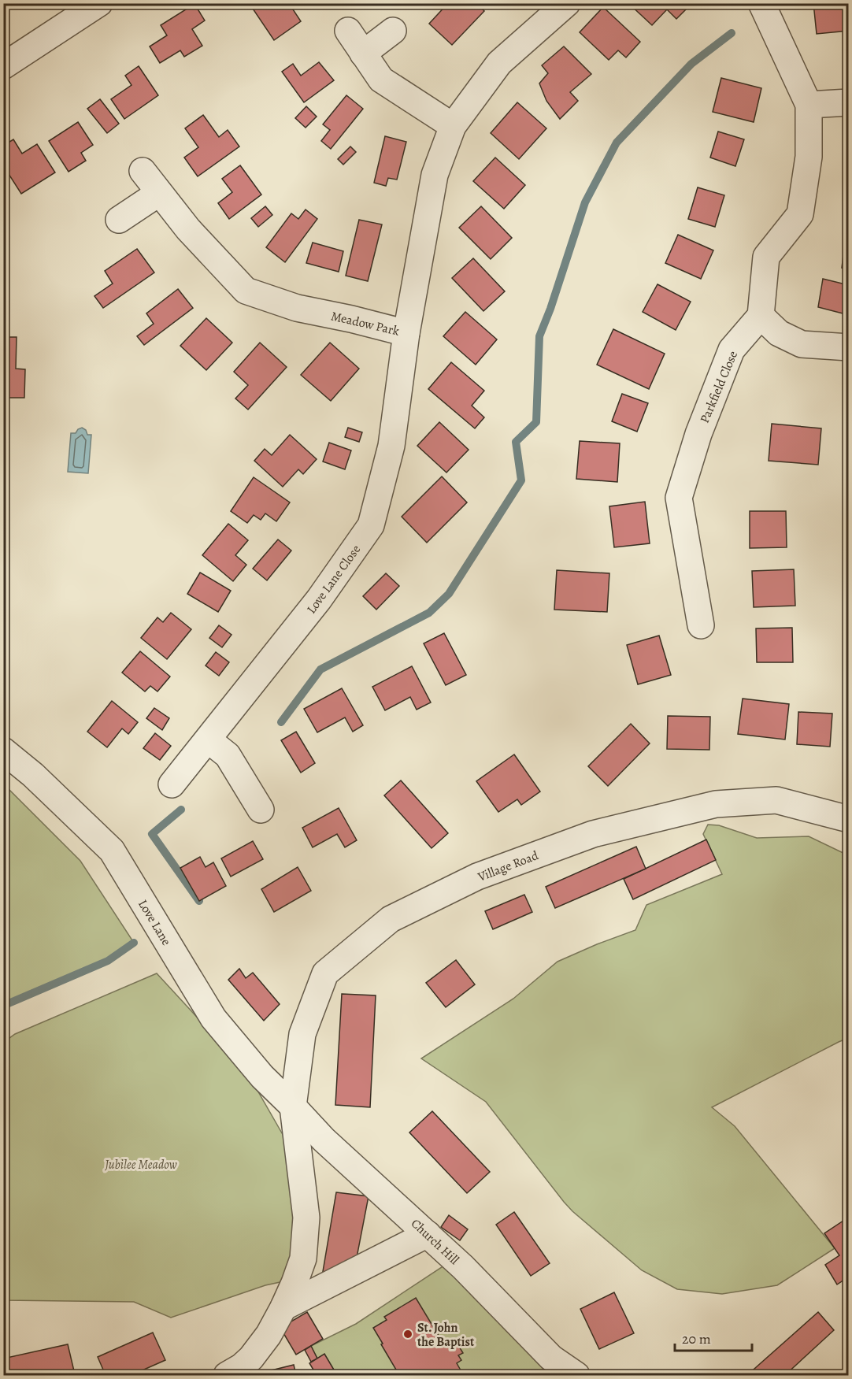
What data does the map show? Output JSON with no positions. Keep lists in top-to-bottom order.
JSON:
{
  "streets": {
    "street": [
      "Meadow Park",
      "Parkfield Close",
      "Love Lane Close",
      "Village Road",
      "Love Lane",
      "Church Hill"
    ]
  },
  "crossings": [
    ["Meadow Park", "Love Lane Close"],
    ["Village Road", "Love Lane"],
    ["Village Road", "Church Hill"],
    ["Love Lane", "Church Hill"]
  ],
  "parks": ["Jubilee Meadow"],
  "places": ["St. John the Baptist"],
  "scale_bar": "20 m"
}
